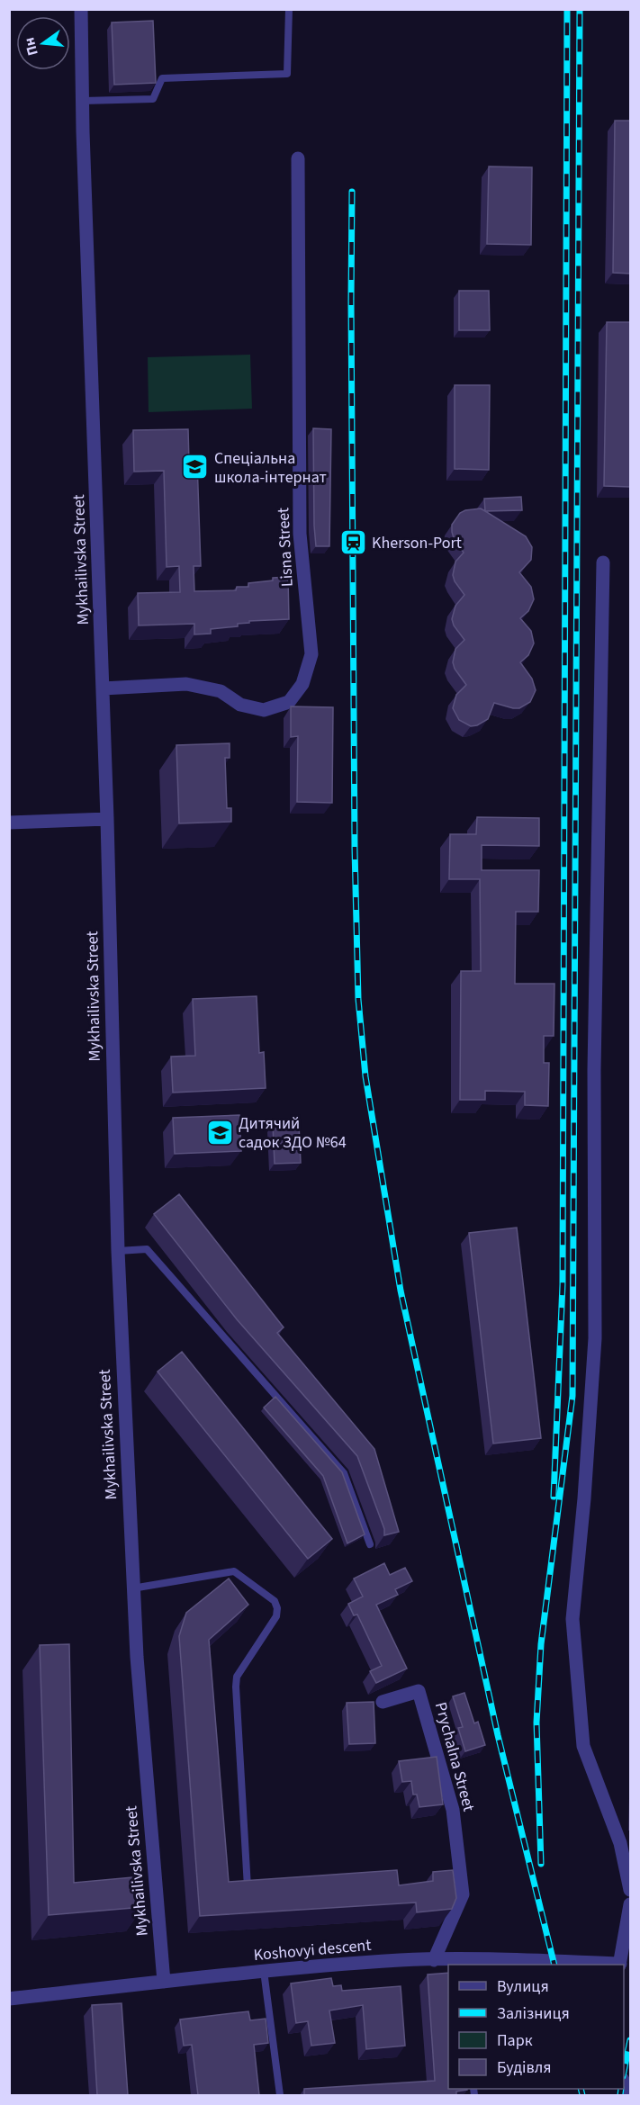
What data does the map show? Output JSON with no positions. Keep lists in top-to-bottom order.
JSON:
{
  "streets": {
    "street": [
      "Lisna Street",
      "Mykhailivska Street",
      "Prychalna Street",
      "Koshovyi descent"
    ]
  },
  "crossings": [
    ["Lisna Street", "Mykhailivska Street"],
    ["Mykhailivska Street", "Koshovyi descent"],
    ["Prychalna Street", "Koshovyi descent"]
  ],
  "places": {
    "school or university": ["Спеціальна школа-інтернат", "Дитячий садок ЗДО №64"],
    "station": ["Kherson-Port"]
  },
  "legend": [
    "Вулиця",
    "Залізниця",
    "Парк",
    "Будівля"
  ],
  "north": "left"
}
